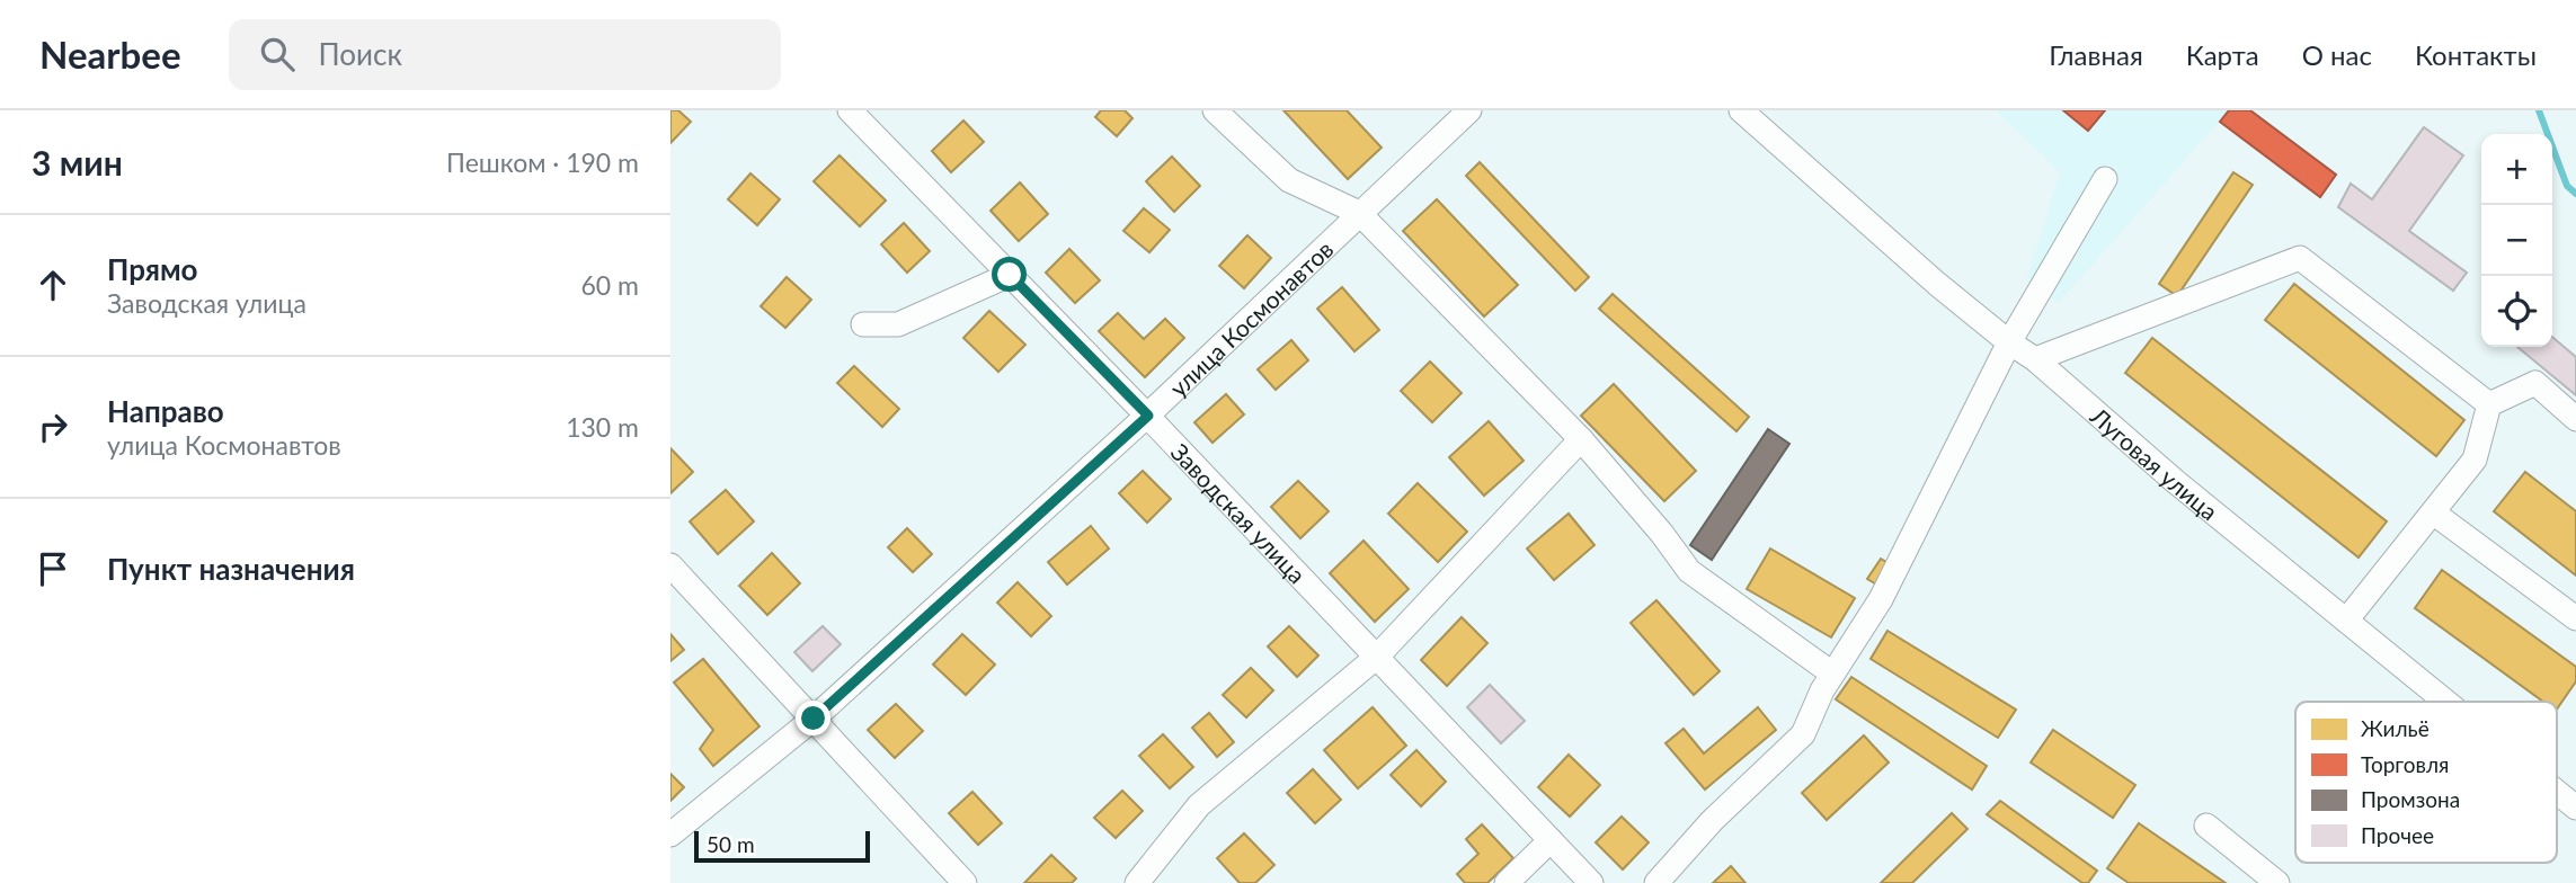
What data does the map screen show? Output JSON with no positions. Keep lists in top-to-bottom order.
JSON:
{
  "streets": {
    "street": ["улица Космонавтов", "Луговая улица", "Заводская улица"]
  },
  "crossings": [
    ["улица Космонавтов", "Заводская улица"]
  ],
  "legend": [
    "Жильё",
    "Торговля",
    "Промзона",
    "Прочее"
  ],
  "scale_bar": "50 m",
  "page": {
    "header": "Nearbee",
    "search": "Поиск",
    "nav": [
      "Главная",
      "Карта",
      "О нас",
      "Контакты"
    ],
    "heading": ["3 мин", "Пешком · 190 m"],
    "map_buttons": ["+", "−"],
    "list": [
      ["Прямо", "Заводская улица", "60 m"],
      ["Направо", "улица Космонавтов", "130 m"],
      "Пункт назначения"
    ],
    "scale": "50 m"
  }
}
